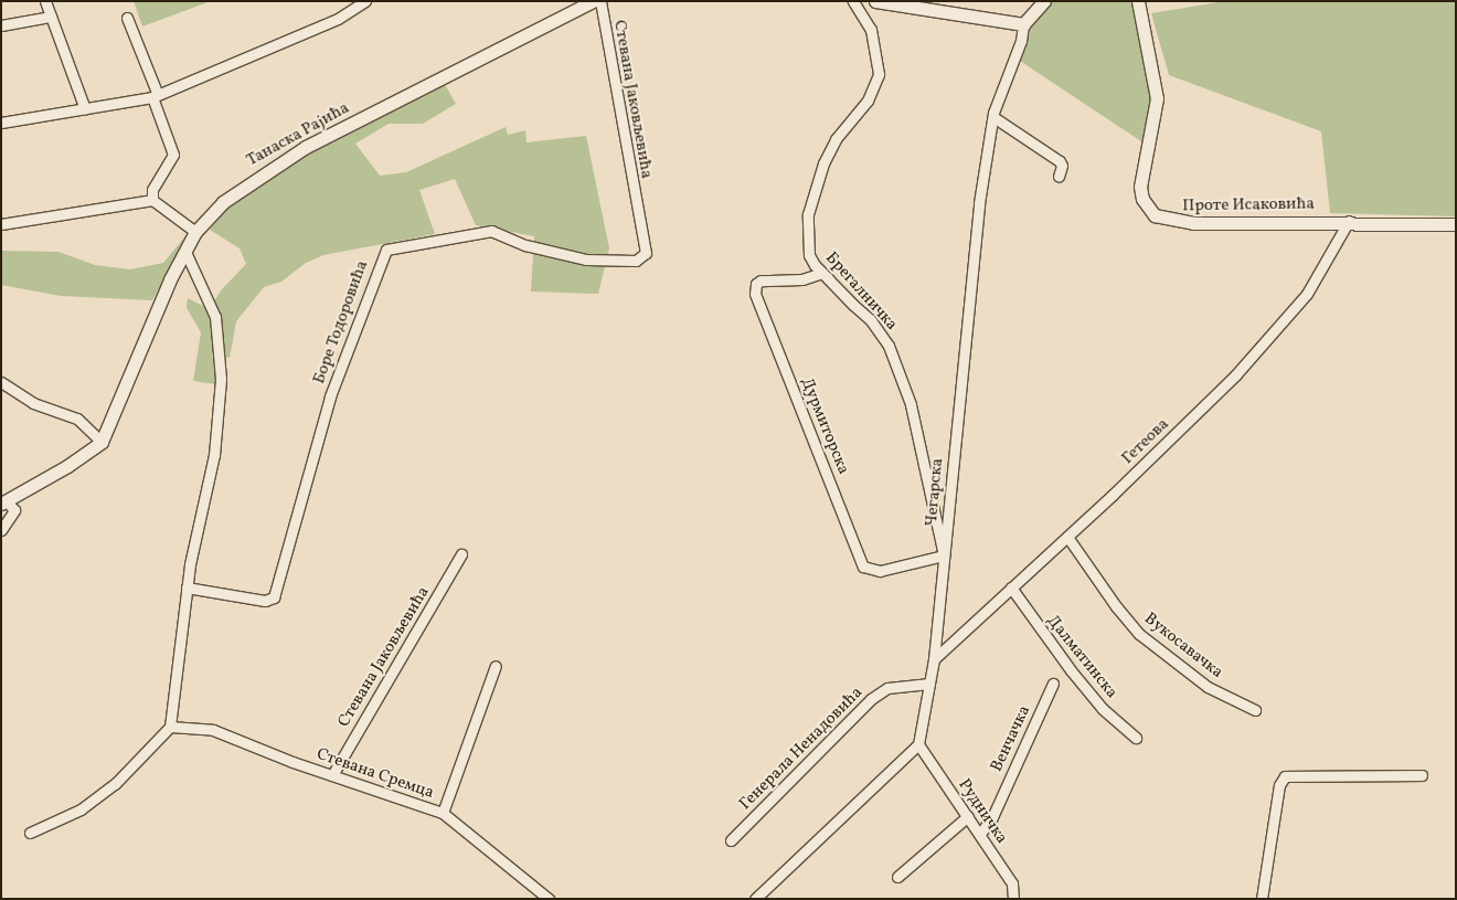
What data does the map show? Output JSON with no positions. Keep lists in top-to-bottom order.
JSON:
{
  "streets": {
    "street": [
      "Стевана Јаковљевића",
      "Танаска Рајића",
      "Проте Исаковића",
      "Брегалничка",
      "Боре Тодоровића",
      "Дурмиторска",
      "Гетеова",
      "Чегарска",
      "Вукосавачка",
      "Далматинска",
      "Венчачка",
      "Генерала Ненадовића",
      "Стевана Сремца",
      "Рудничка"
    ]
  },
  "crossings": [
    ["Стевана Јаковљевића", "Боре Тодоровића"],
    ["Стевана Јаковљевића", "Стевана Сремца"],
    ["Проте Исаковића", "Гетеова"],
    ["Брегалничка", "Дурмиторска"],
    ["Брегалничка", "Чегарска"],
    ["Дурмиторска", "Чегарска"],
    ["Гетеова", "Чегарска"],
    ["Гетеова", "Вукосавачка"],
    ["Гетеова", "Далматинска"],
    ["Чегарска", "Генерала Ненадовића"],
    ["Чегарска", "Рудничка"],
    ["Венчачка", "Рудничка"]
  ]
}
